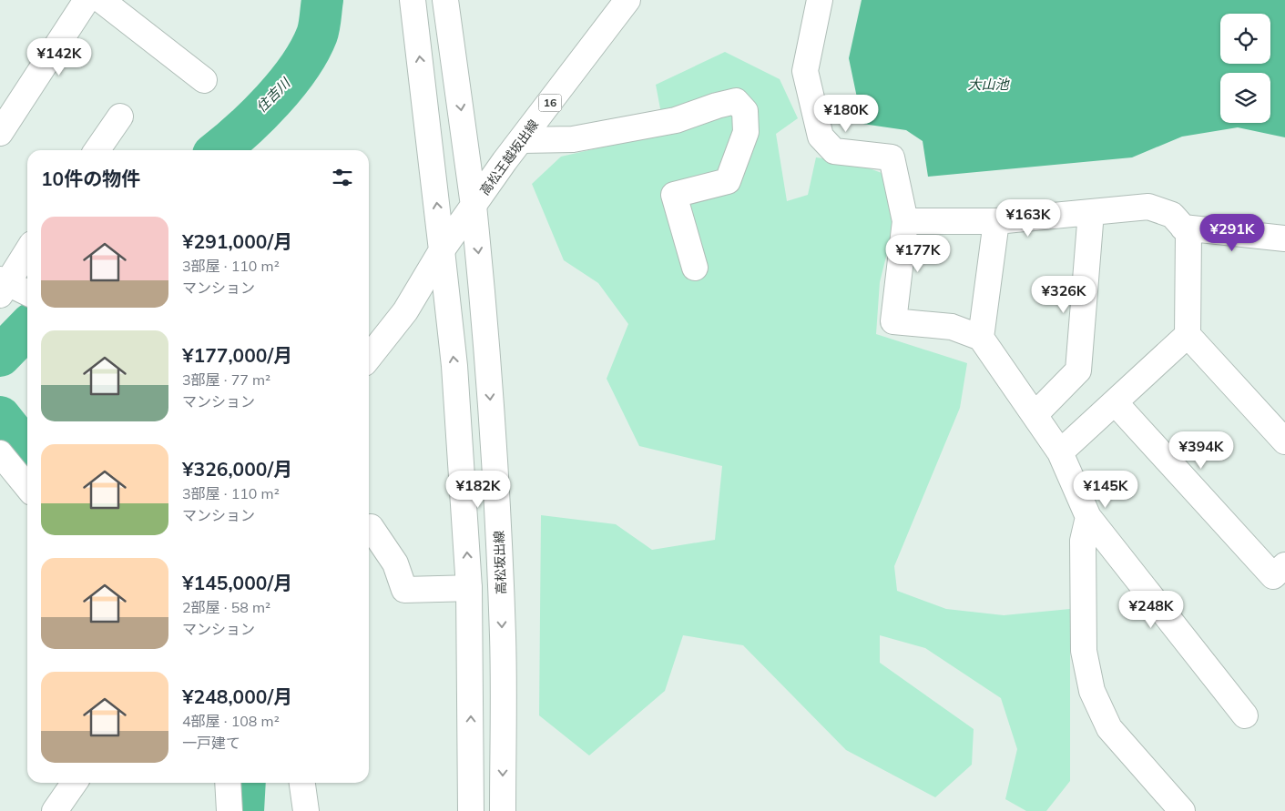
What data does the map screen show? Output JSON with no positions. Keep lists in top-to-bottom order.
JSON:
{
  "streets": {
    "street": ["16", "高松王越坂出線", "高松坂出線"]
  },
  "crossings": [
    ["高松王越坂出線", "高松坂出線"]
  ],
  "water": ["大山池", "住吉川"],
  "page": {
    "price": [
      "¥142K",
      "¥180K",
      "¥163K",
      "¥291K",
      "¥177K",
      "¥326K",
      "¥394K",
      "¥182K",
      "¥145K",
      "¥248K"
    ],
    "heading": "10件の物件",
    "list": [
      {
        "name": "¥291,000/月",
        "note": "3部屋 · 110 m² · マンション"
      },
      {
        "name": "¥177,000/月",
        "note": "3部屋 · 77 m² · マンション"
      },
      {
        "name": "¥326,000/月",
        "note": "3部屋 · 110 m² · マンション"
      },
      {
        "name": "¥145,000/月",
        "note": "2部屋 · 58 m² · マンション"
      },
      {
        "name": "¥248,000/月",
        "note": "4部屋 · 108 m² · 一戸建て"
      }
    ]
  }
}
